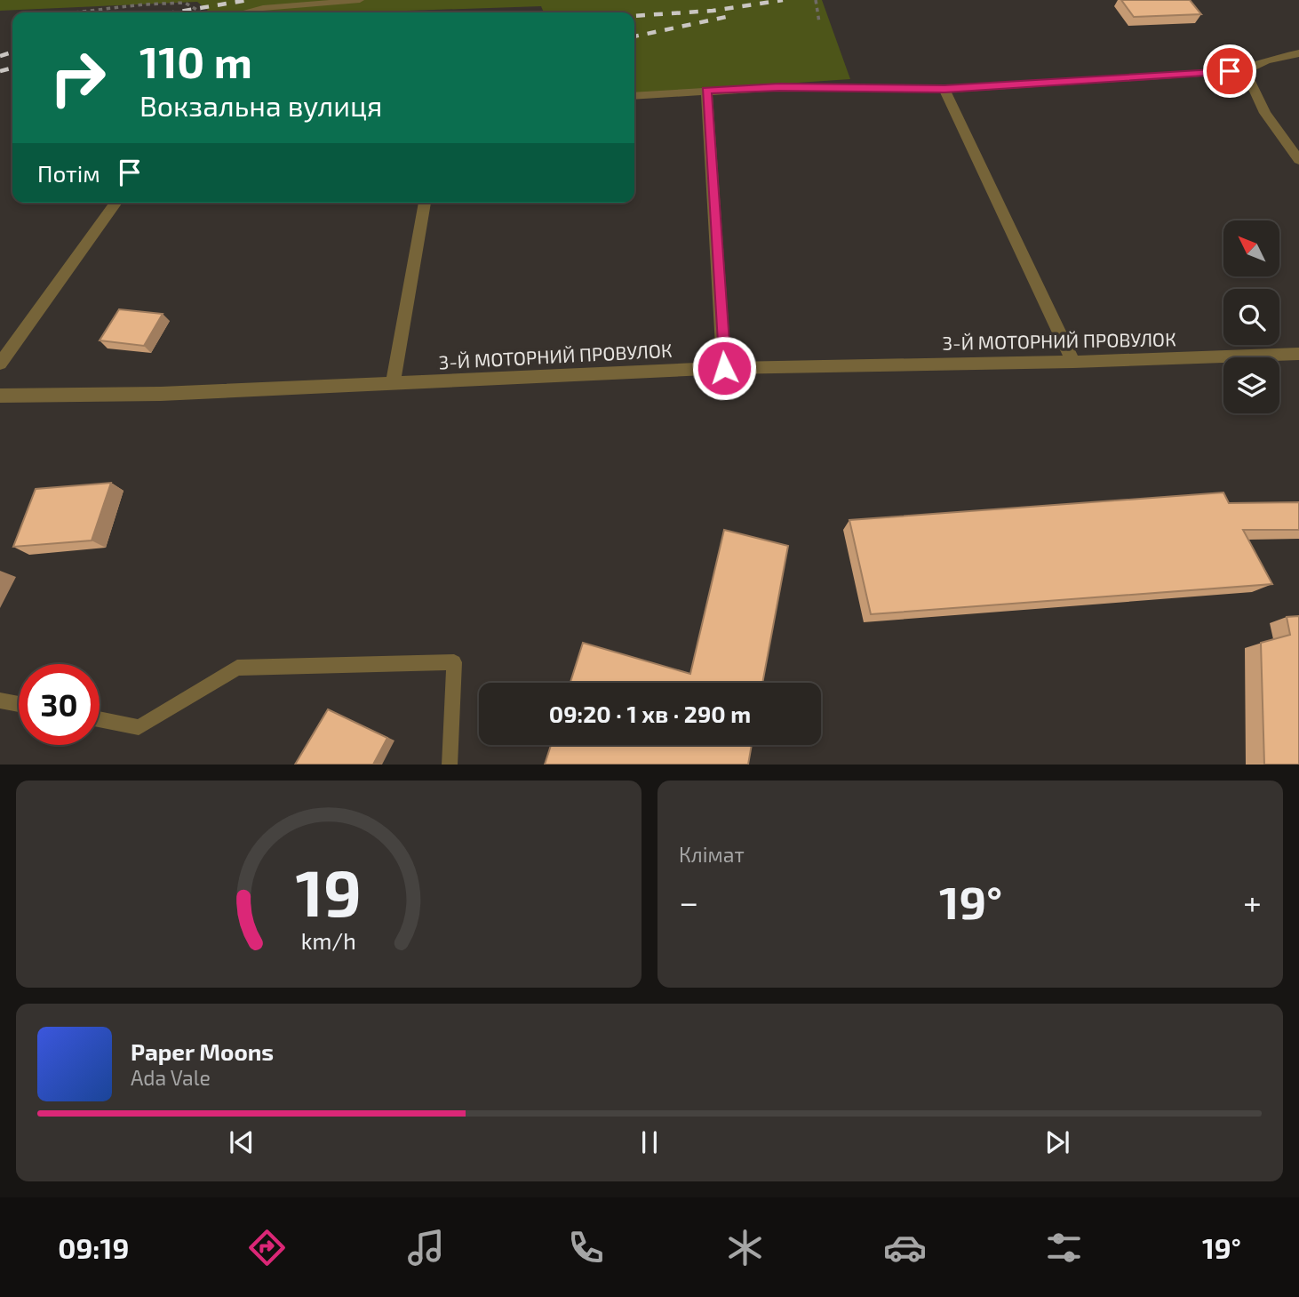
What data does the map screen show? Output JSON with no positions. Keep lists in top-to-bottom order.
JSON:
{
  "streets": {
    "street": ["3-Й МОТОРНИЙ ПРОВУЛОК"]
  },
  "north": "top left",
  "page": {
    "turn": ["110 m", "Вокзальна вулиця"],
    "then": "Потім",
    "limit": "30",
    "trip": "09:20 · 1 хв · 290 m",
    "tile": "Клімат",
    "heat": ["−", "19°", "+"],
    "song": ["Paper Moons", "Ada Vale"],
    "tabs": ["09:19", "19°"],
    "gauge": ["19", "km/h"]
  }
}
